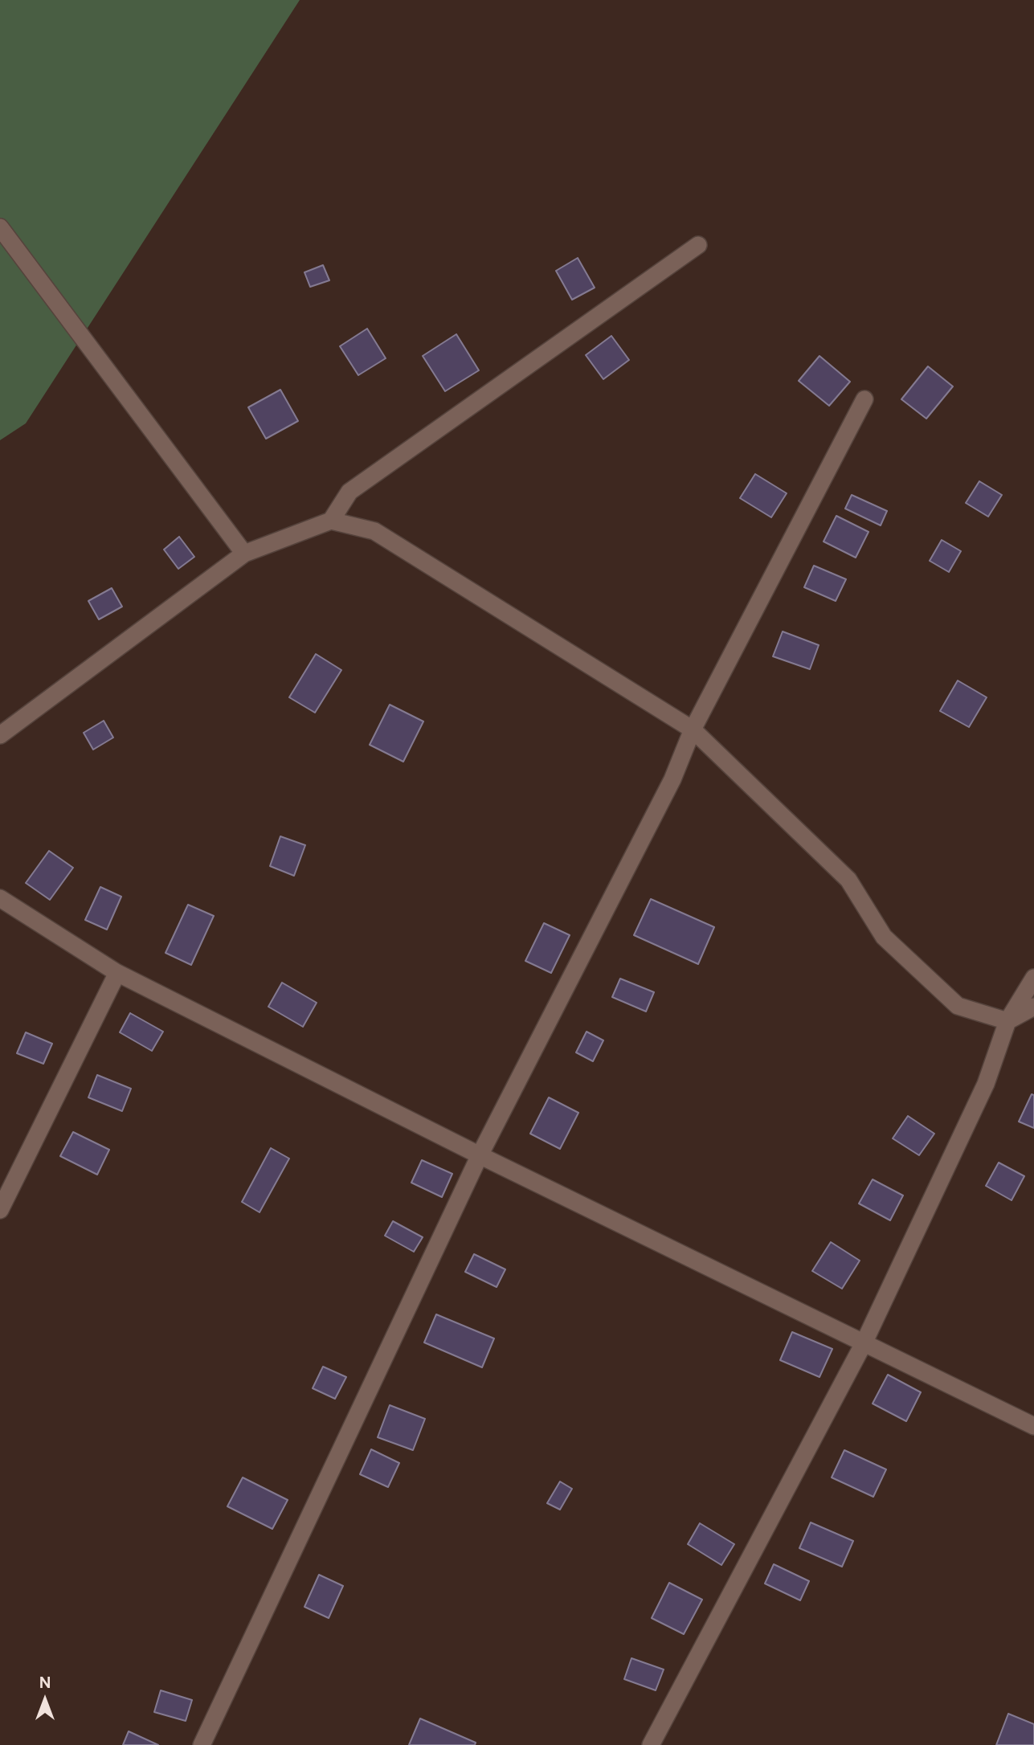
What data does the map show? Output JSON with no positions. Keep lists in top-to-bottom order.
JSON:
{
  "north": "top"
}
